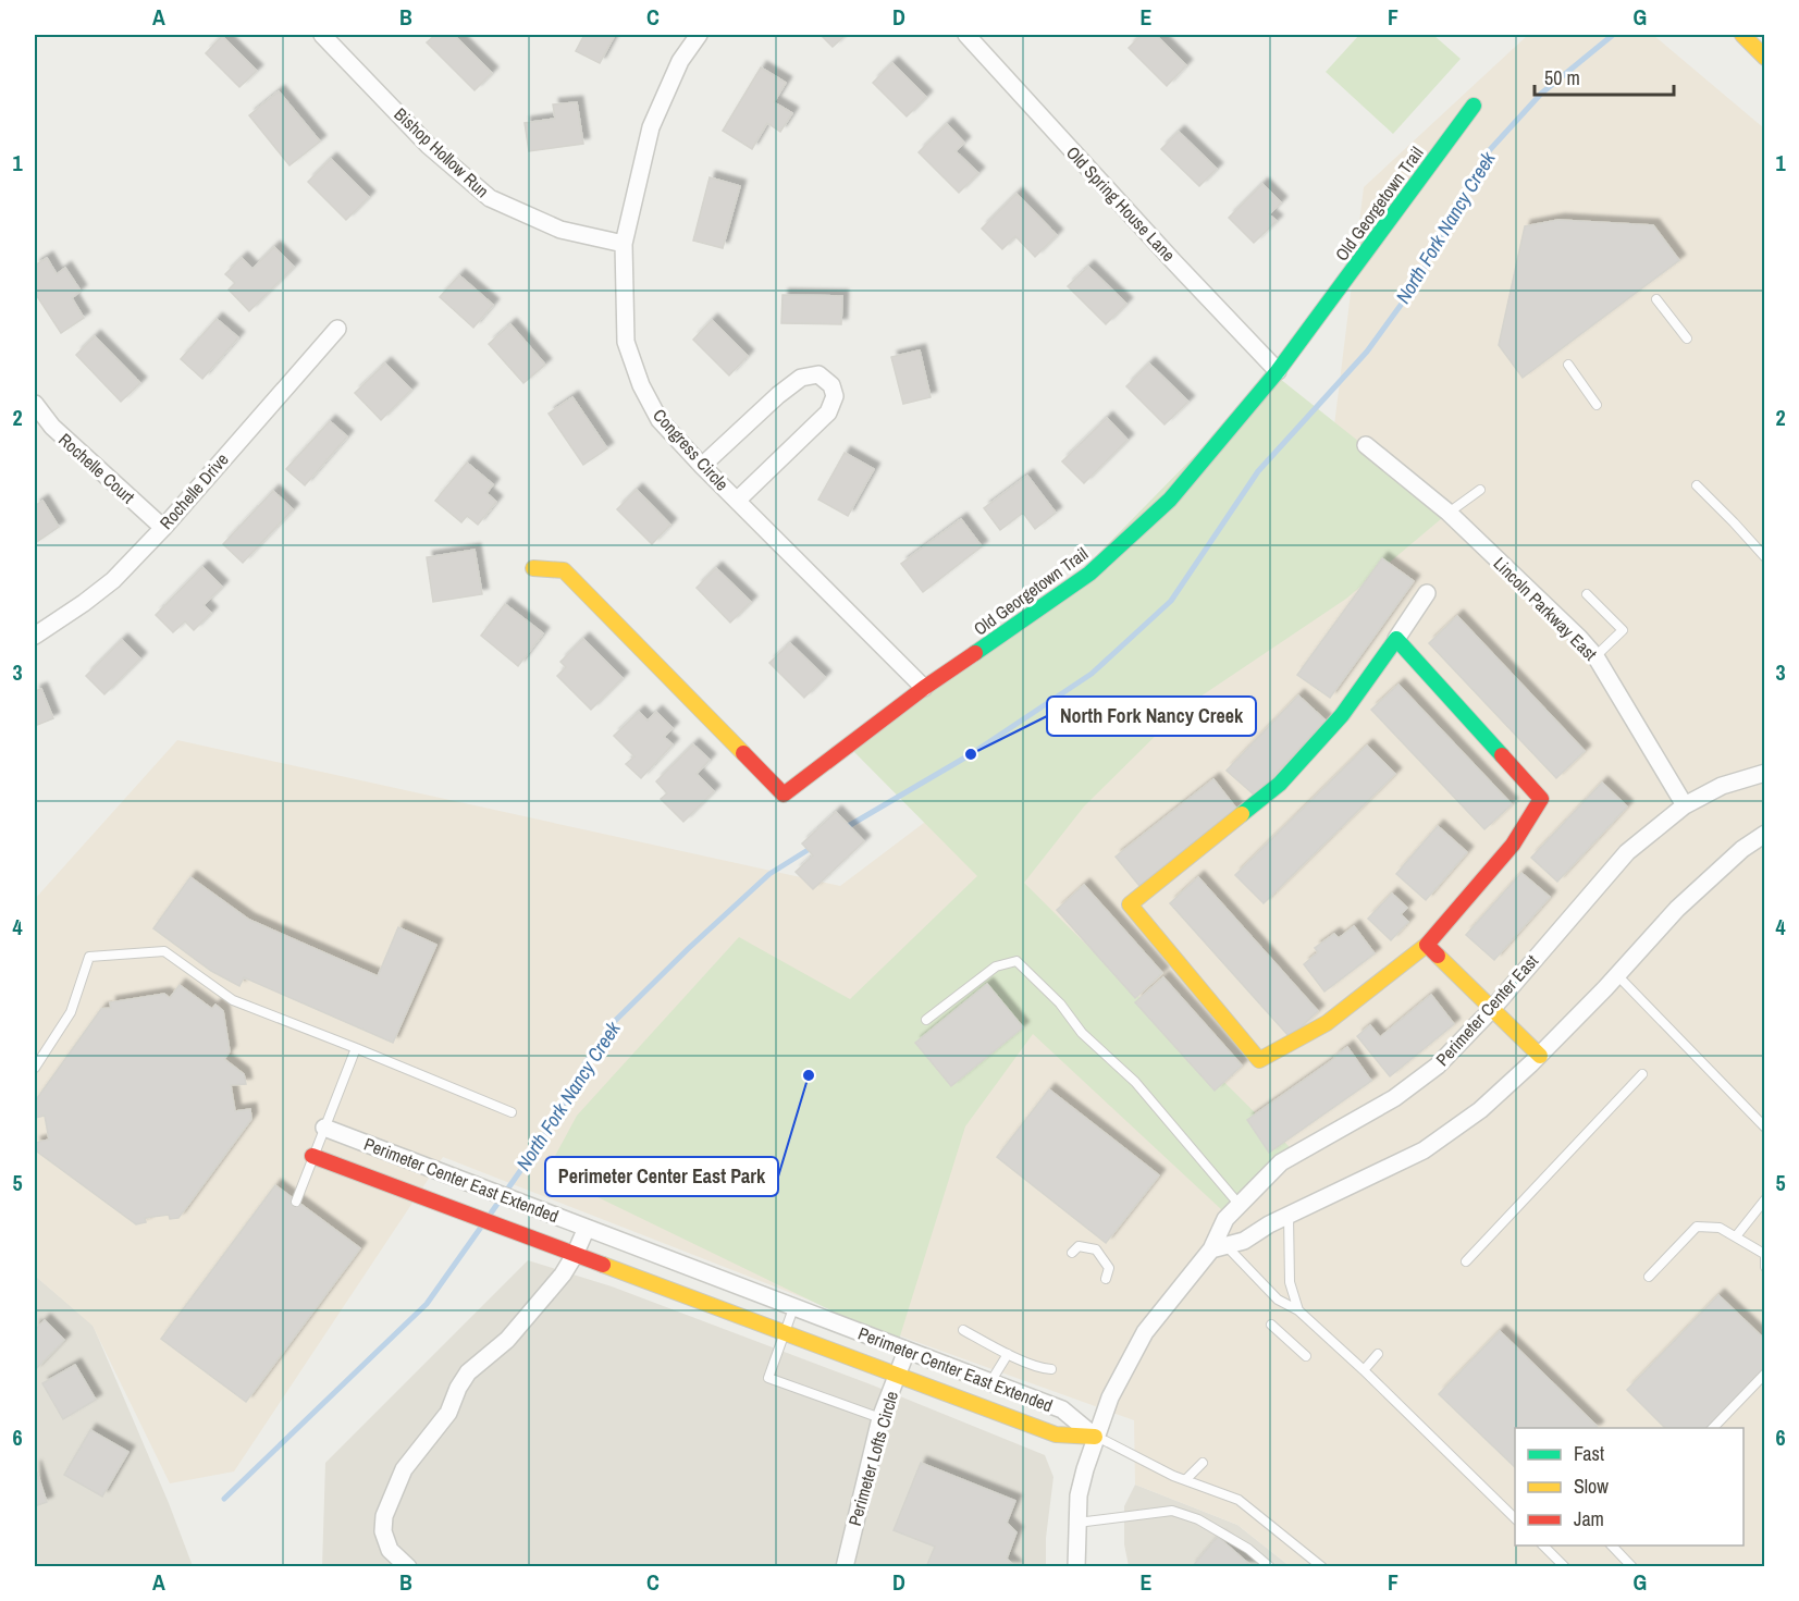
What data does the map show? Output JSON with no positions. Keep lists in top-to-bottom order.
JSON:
{
  "streets": {
    "main road": ["Old Georgetown Trail", "Perimeter Center East Extended"],
    "street": [
      "Bishop Hollow Run",
      "Old Spring House Lane",
      "Congress Circle",
      "Rochelle Court",
      "Rochelle Drive",
      "Lincoln Parkway East",
      "Perimeter Center East",
      "Perimeter Lofts Circle"
    ]
  },
  "crossings": [
    ["Bishop Hollow Run", "Congress Circle"],
    ["Old Spring House Lane", "Old Georgetown Trail"],
    ["Old Georgetown Trail", "Congress Circle"],
    ["Rochelle Court", "Rochelle Drive"],
    ["Lincoln Parkway East", "Perimeter Center East"],
    ["Perimeter Center East", "Perimeter Center East Extended"],
    ["Perimeter Center East Extended", "Perimeter Lofts Circle"]
  ],
  "water": ["North Fork Nancy Creek"],
  "places": ["North Fork Nancy Creek", "Perimeter Center East Park"],
  "legend": ["Fast", "Slow", "Jam"],
  "scale_bar": "50 m",
  "grid": {
    "columns": [
      "A",
      "B",
      "C",
      "D",
      "E",
      "F",
      "G"
    ],
    "rows": [
      "1",
      "2",
      "3",
      "4",
      "5",
      "6"
    ]
  }
}
